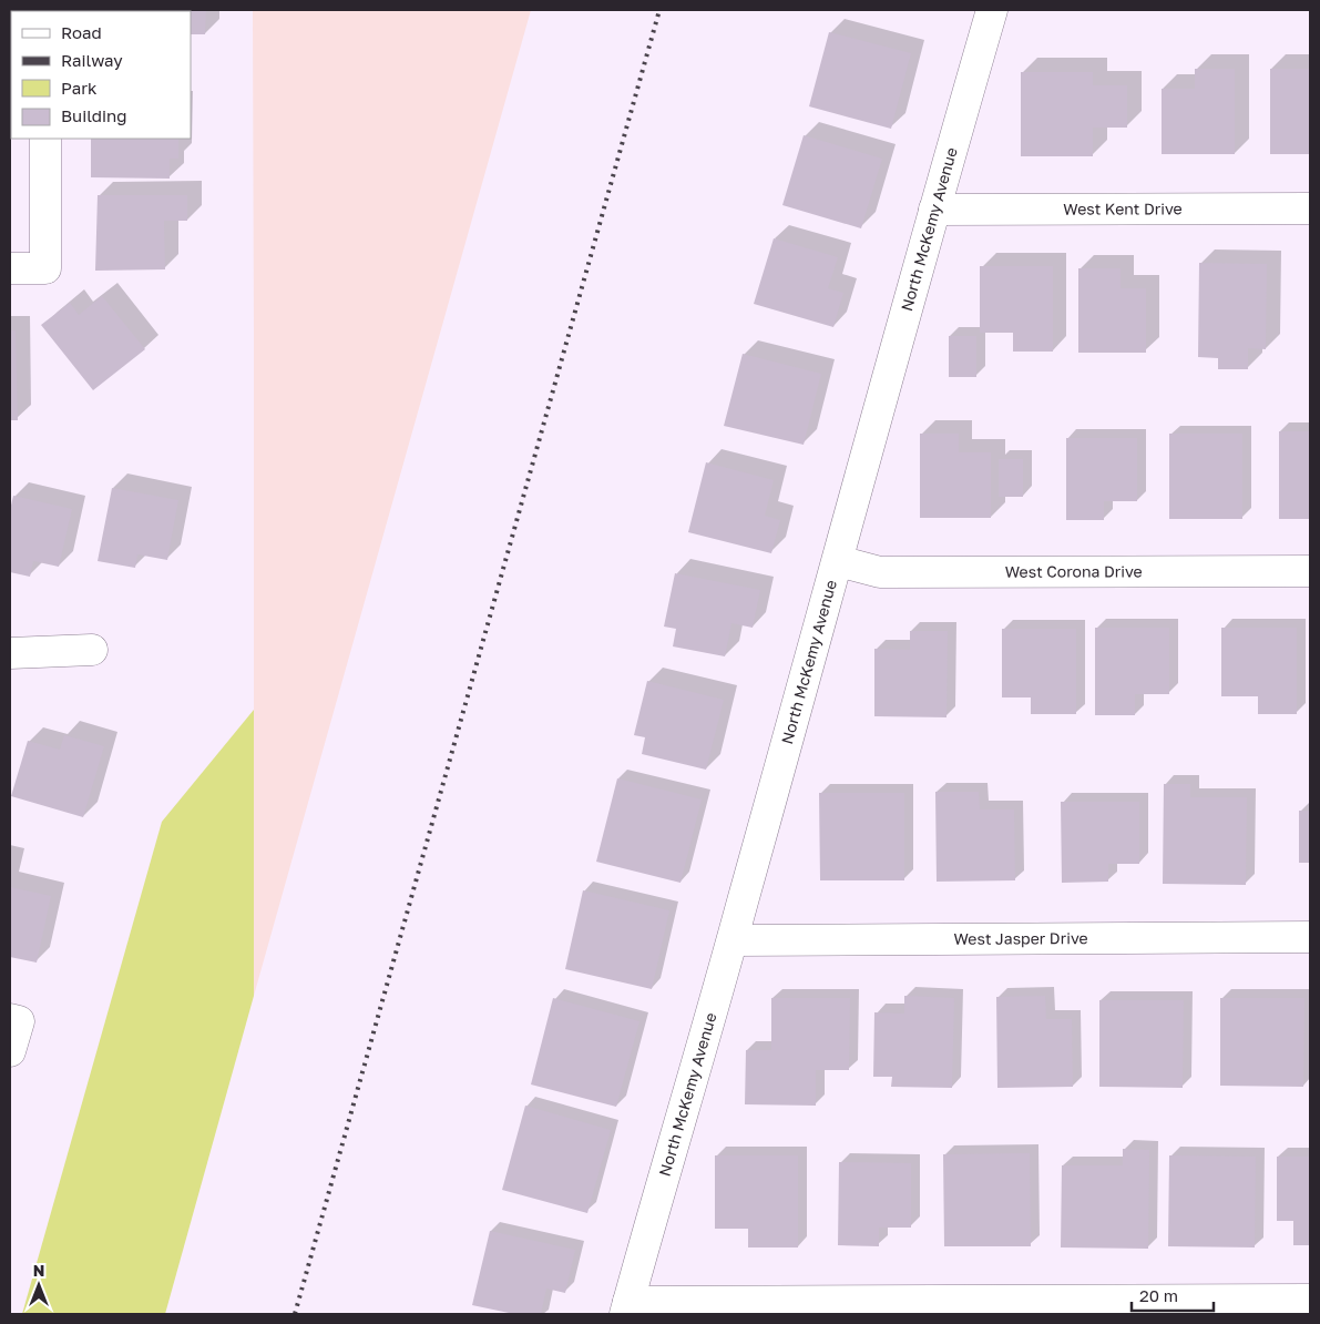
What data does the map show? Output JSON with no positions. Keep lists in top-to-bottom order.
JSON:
{
  "streets": {
    "street": [
      "West Kent Drive",
      "North McKemy Avenue",
      "West Corona Drive",
      "West Jasper Drive"
    ]
  },
  "crossings": [
    ["West Kent Drive", "North McKemy Avenue"],
    ["North McKemy Avenue", "West Corona Drive"],
    ["North McKemy Avenue", "West Jasper Drive"]
  ],
  "legend": [
    "Road",
    "Railway",
    "Park",
    "Building"
  ],
  "scale_bar": "20 m",
  "north": "top"
}
